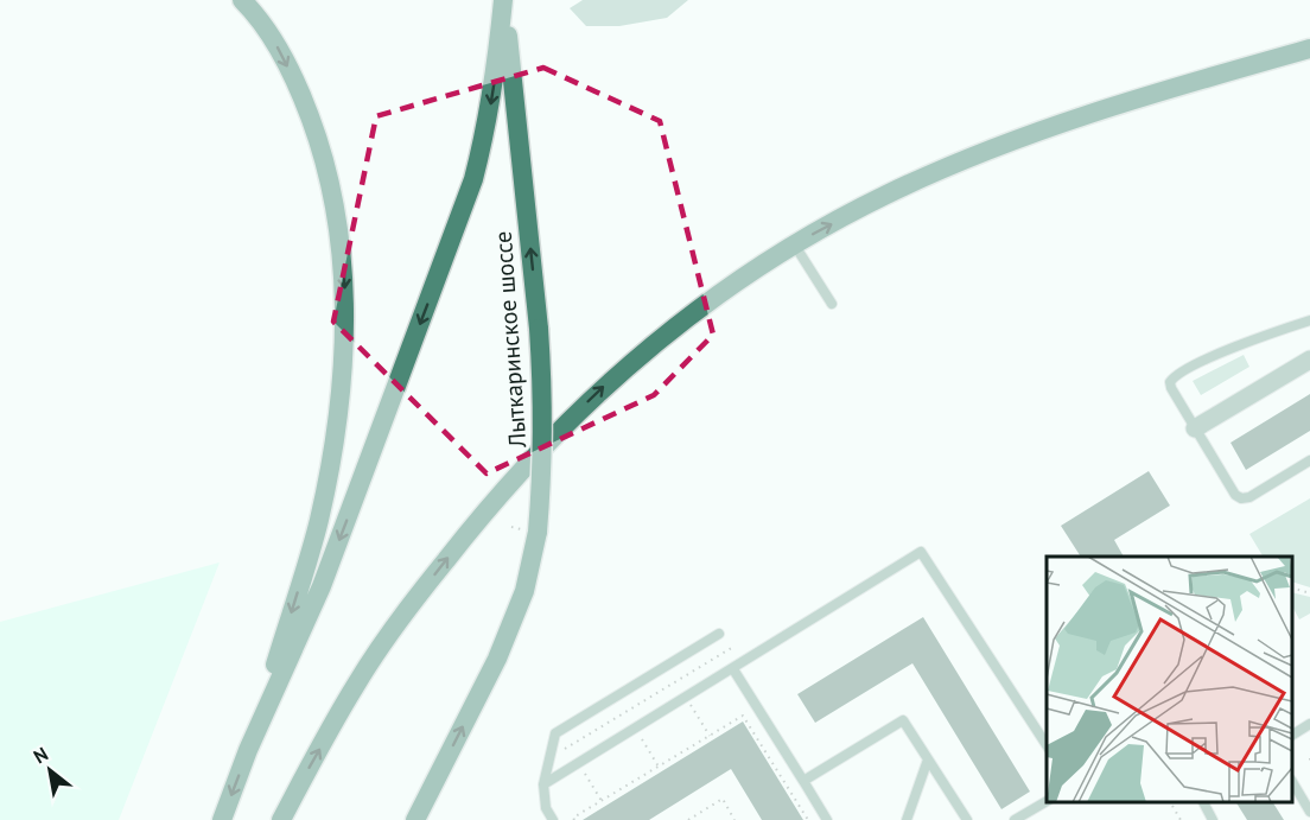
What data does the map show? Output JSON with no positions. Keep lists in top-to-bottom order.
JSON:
{
  "streets": {
    "main road": ["Лыткаринское шоссе"]
  },
  "north": "top left"
}
